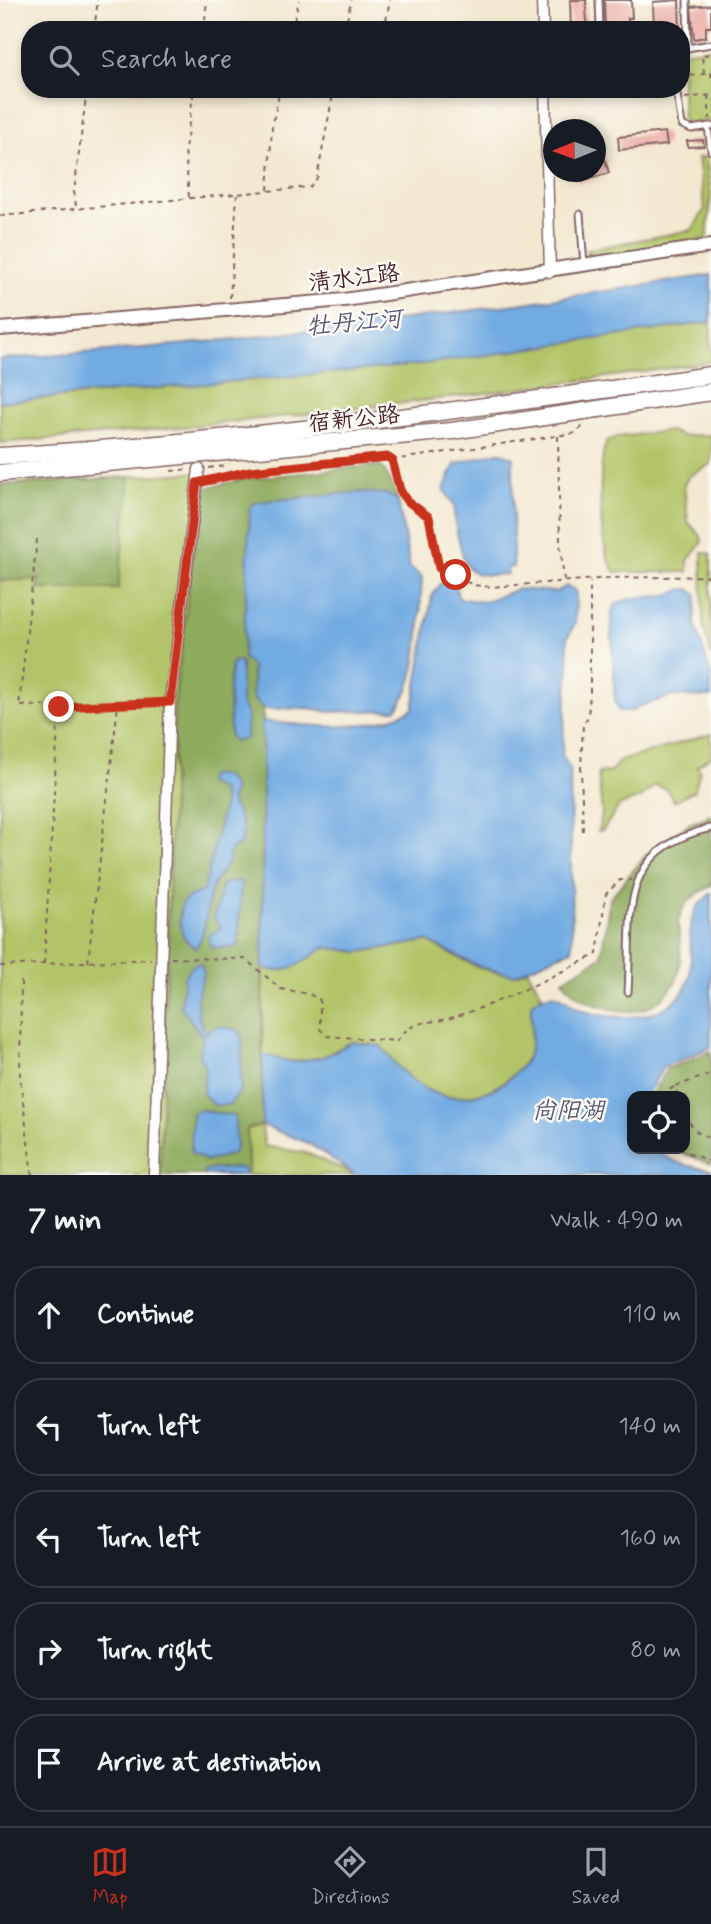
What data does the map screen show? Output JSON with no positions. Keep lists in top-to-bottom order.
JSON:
{
  "streets": {
    "highway": ["宿新公路"],
    "street": ["清水江路"]
  },
  "water": ["牡丹江河", "尚阳湖"],
  "north": "left",
  "page": {
    "search": "Search here",
    "heading": ["7 min", "Walk · 490 m"],
    "list": [
      ["Continue", "110 m"],
      ["Turn left", "140 m"],
      ["Turn left", "160 m"],
      ["Turn right", "80 m"],
      "Arrive at destination"
    ],
    "nav": ["Map", "Directions", "Saved"]
  }
}
